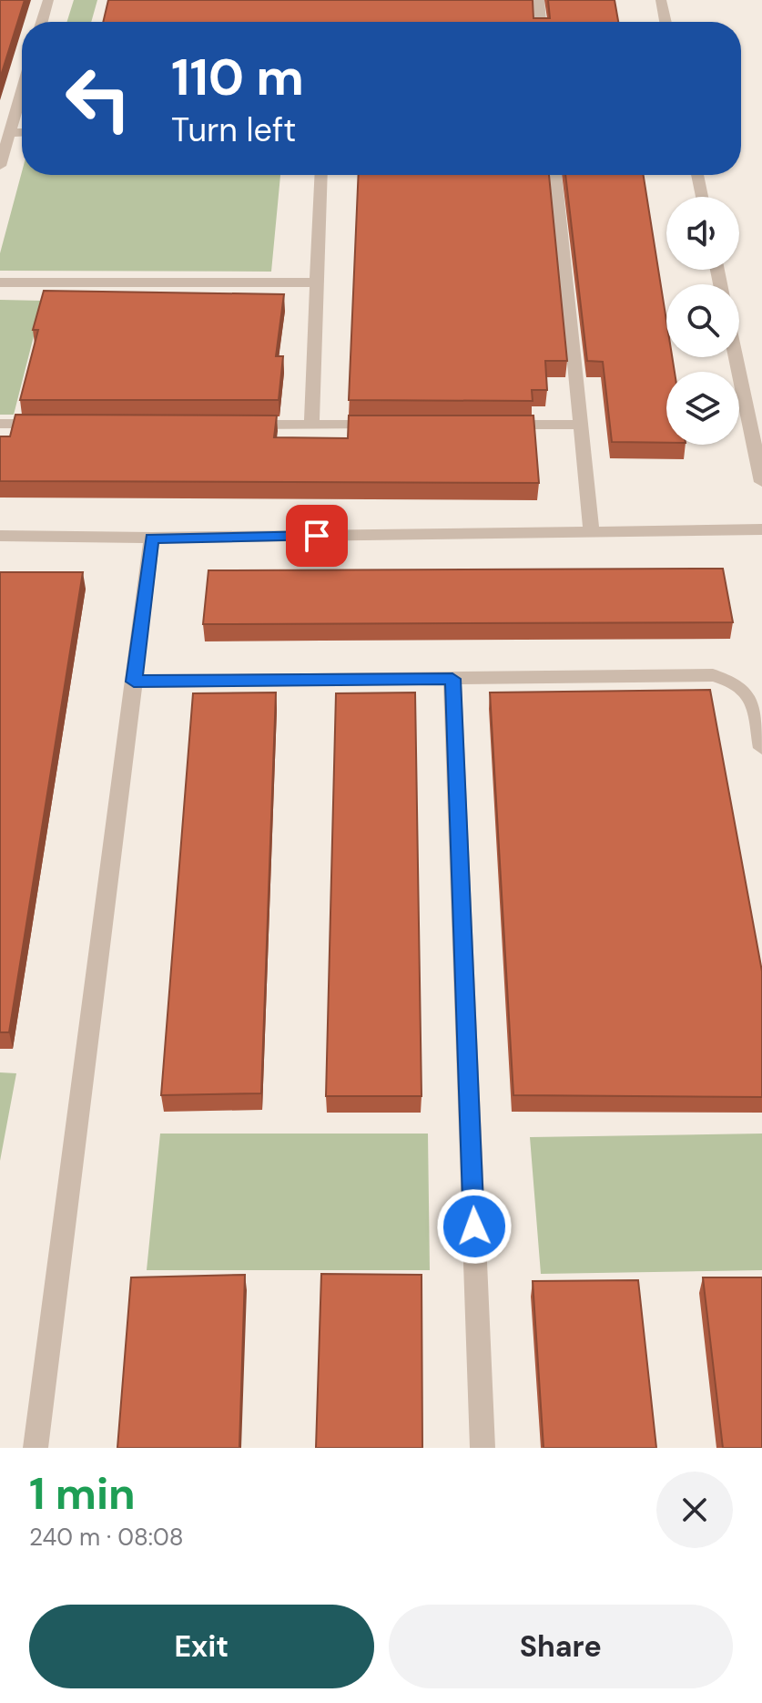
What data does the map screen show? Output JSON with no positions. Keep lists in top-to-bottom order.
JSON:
{
  "page": {
    "turn": ["110 m", "Turn left"],
    "heading": ["1 min", "240 m · 08:08"],
    "buttons": ["Exit", "Share"]
  }
}
